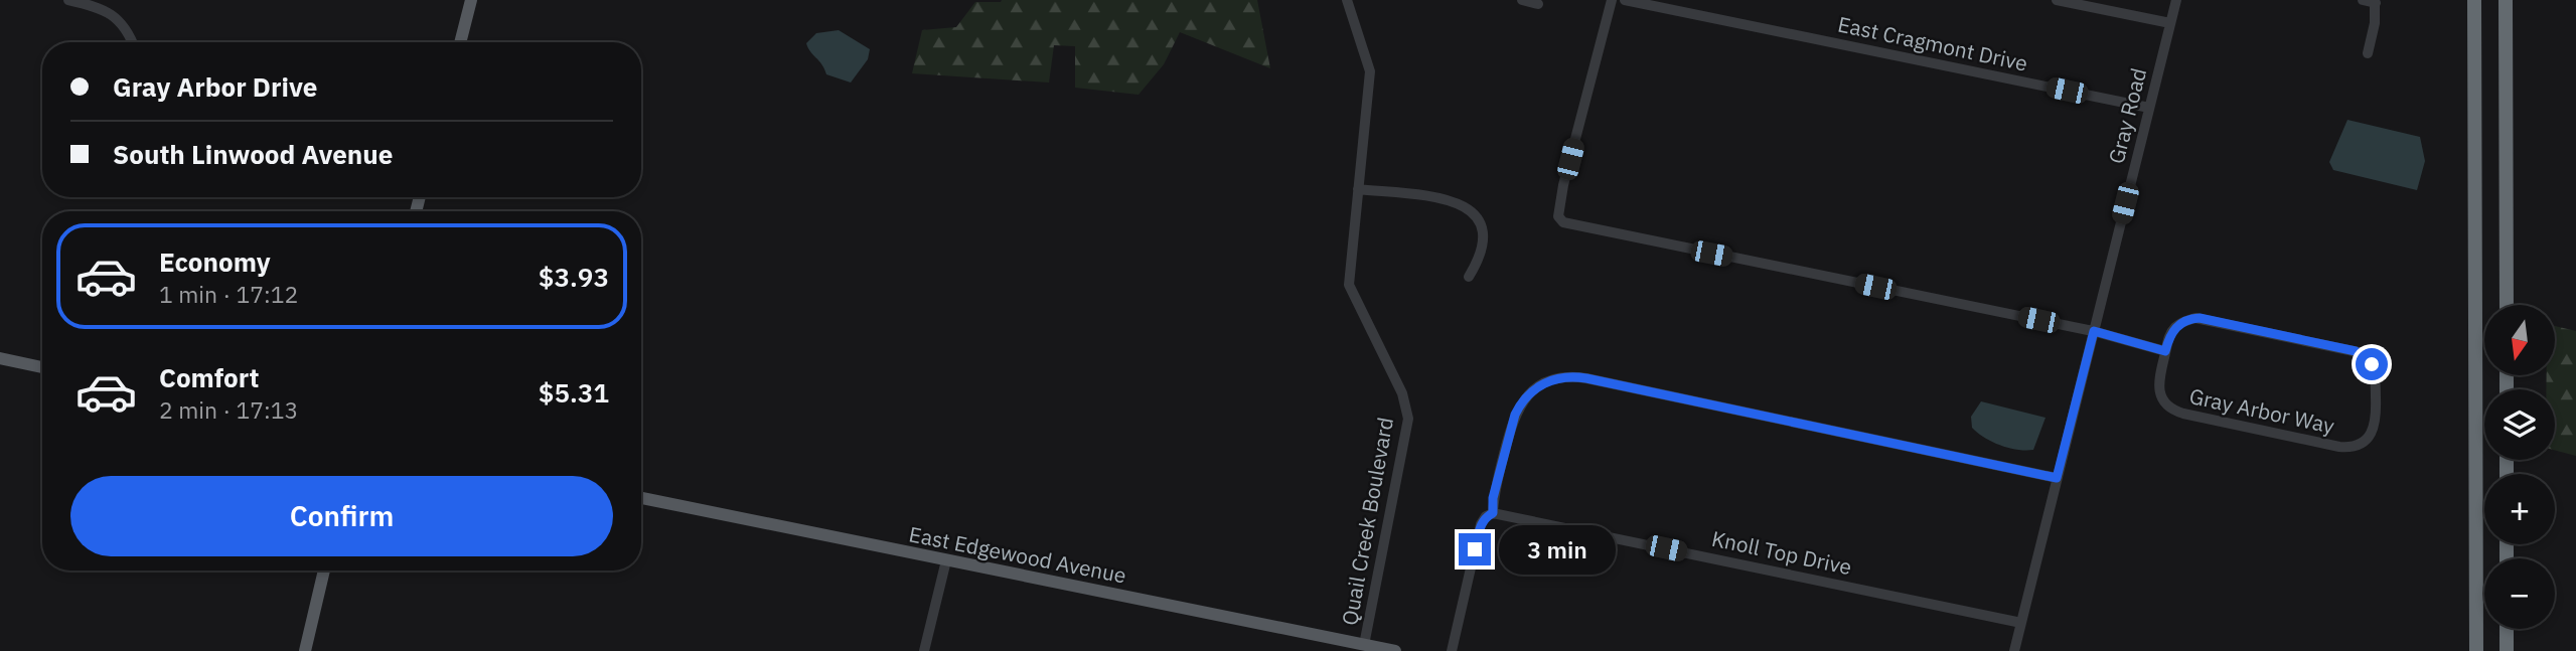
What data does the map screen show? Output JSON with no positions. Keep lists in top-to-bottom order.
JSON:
{
  "streets": {
    "main road": ["East Edgewood Avenue"],
    "street": [
      "East Cragmont Drive",
      "Gray Road",
      "Gray Arbor Way",
      "Quail Creek Boulevard",
      "Knoll Top Drive"
    ]
  },
  "crossings": [
    ["East Cragmont Drive", "Gray Road"],
    ["Gray Road", "Knoll Top Drive"],
    ["Quail Creek Boulevard", "East Edgewood Avenue"]
  ],
  "north": "bottom",
  "page": {
    "banner": ["Gray Arbor Drive", "South Linwood Avenue"],
    "list": [
      {
        "name": "Economy",
        "note": "1 min · 17:12",
        "value": "$3.93"
      },
      {
        "name": "Comfort",
        "note": "2 min · 17:13",
        "value": "$5.31"
      }
    ],
    "map_buttons": ["+", "−"],
    "buttons": "Confirm",
    "bubble": "3 min"
  }
}
